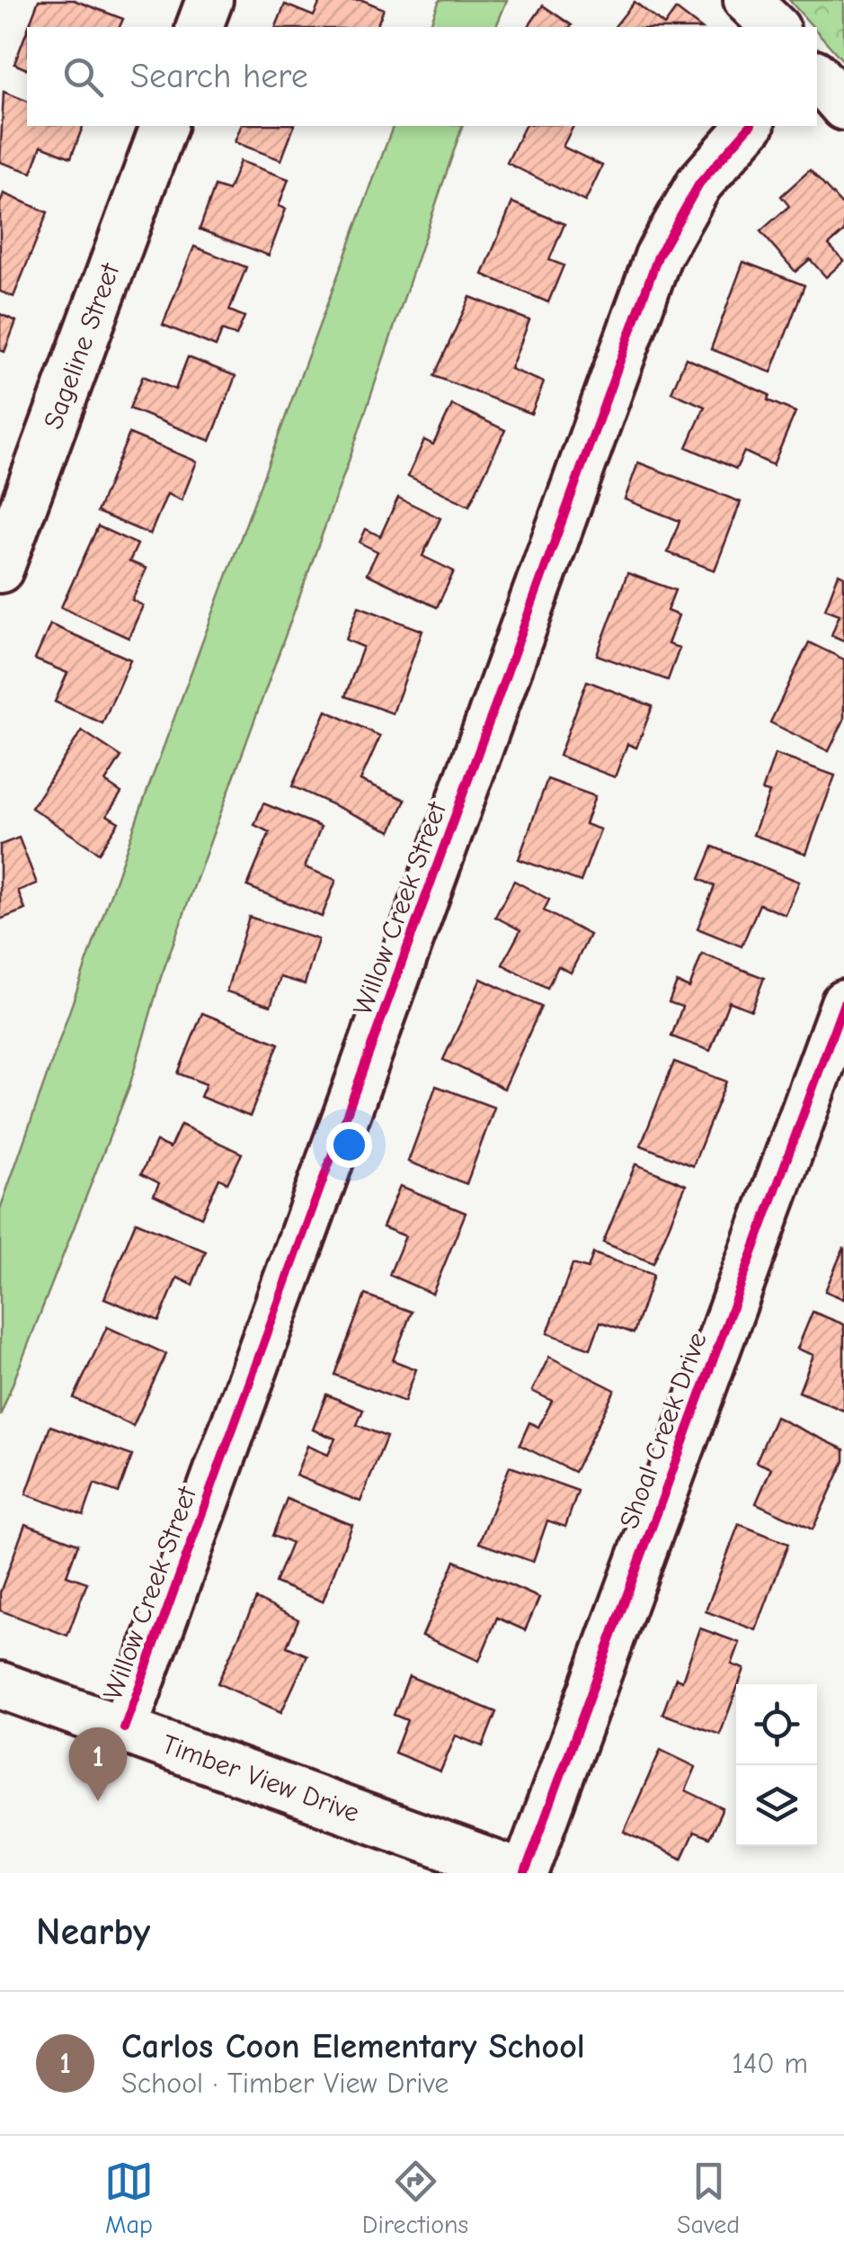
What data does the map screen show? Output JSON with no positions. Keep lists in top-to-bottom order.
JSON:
{
  "streets": {
    "street": [
      "Sageline Street",
      "Willow Creek Street",
      "Shoal Creek Drive",
      "Timber View Drive"
    ]
  },
  "crossings": [
    ["Willow Creek Street", "Timber View Drive"],
    ["Shoal Creek Drive", "Timber View Drive"]
  ],
  "page": {
    "search": "Search here",
    "pins": "1",
    "heading": "Nearby",
    "list": [
      {
        "mark": "1",
        "name": "Carlos Coon Elementary School",
        "note": "School · Timber View Drive",
        "value": "140 m"
      }
    ],
    "nav": ["Map", "Directions", "Saved"]
  }
}
